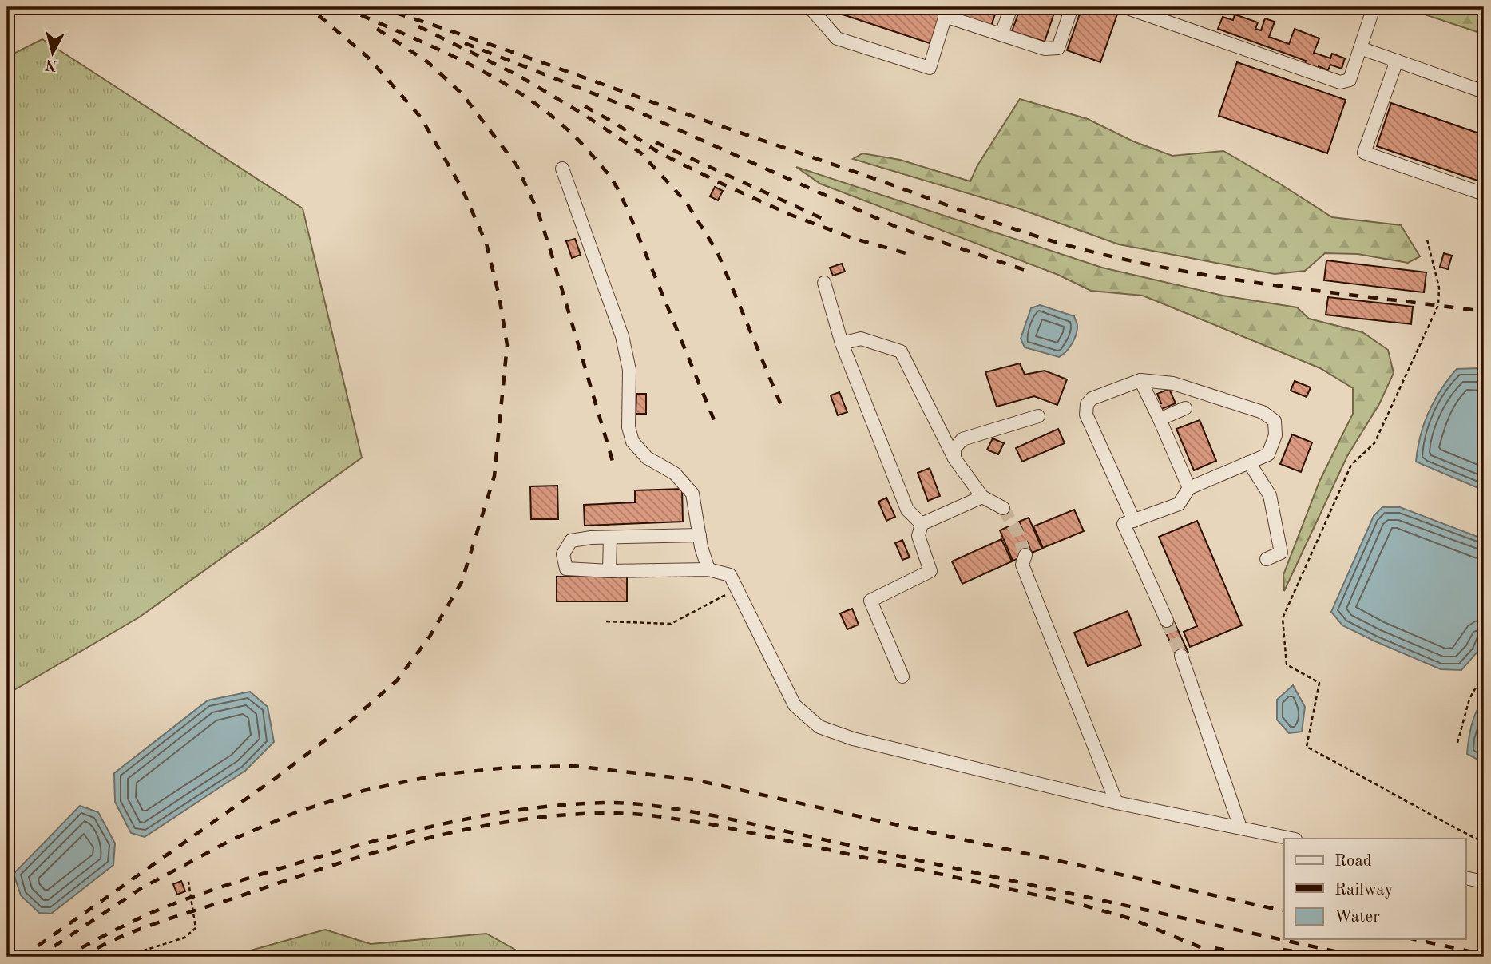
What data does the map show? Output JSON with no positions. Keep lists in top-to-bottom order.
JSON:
{
  "legend": ["Road", "Railway", "Water"],
  "north": "bottom"
}
